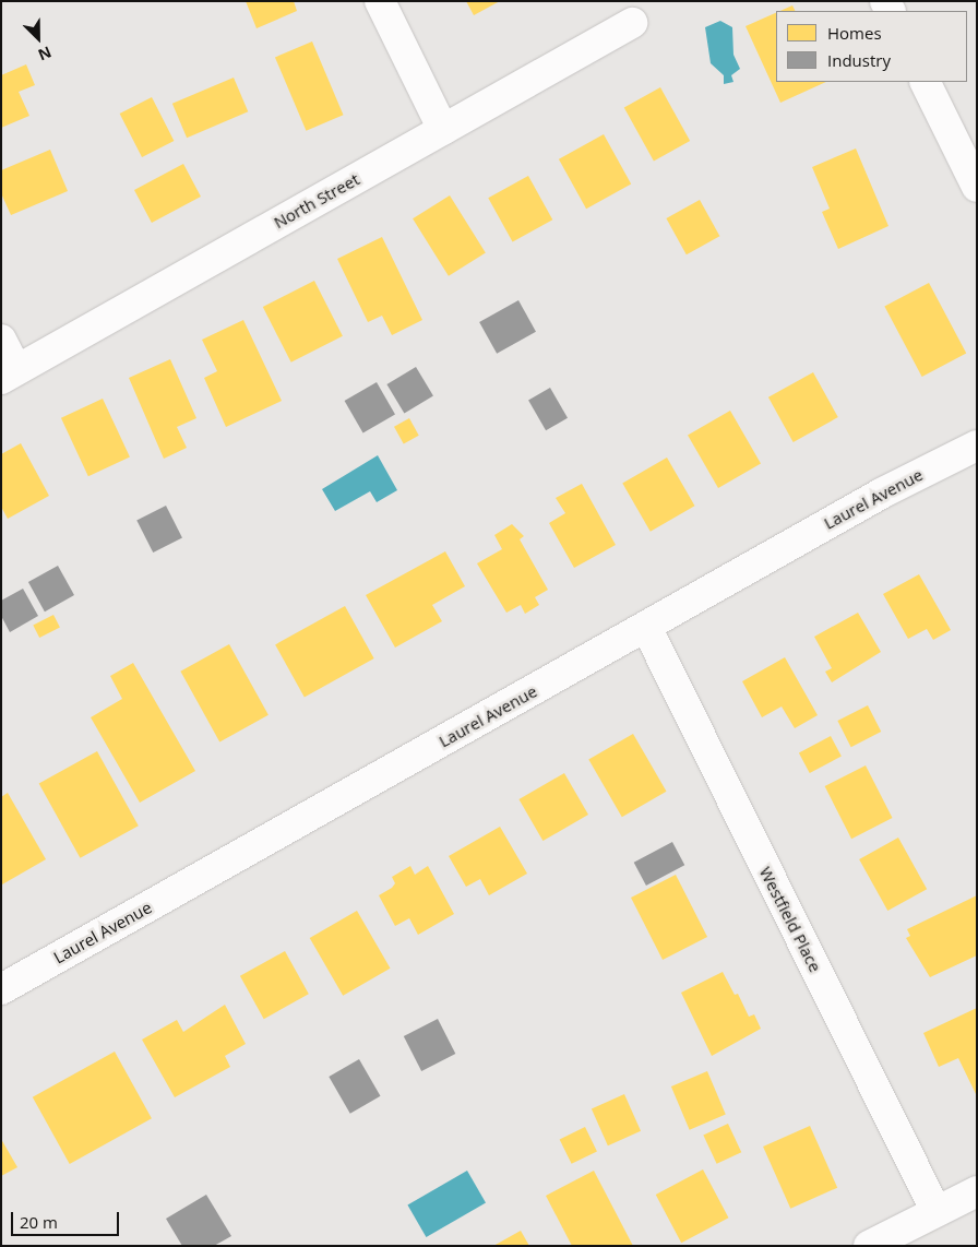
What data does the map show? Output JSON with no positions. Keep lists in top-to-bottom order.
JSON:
{
  "streets": {
    "street": ["North Street", "Laurel Avenue", "Westfield Place"]
  },
  "crossings": [
    ["Laurel Avenue", "Westfield Place"]
  ],
  "legend": ["Homes", "Industry"],
  "scale_bar": "20 m",
  "north": "bottom right"
}
